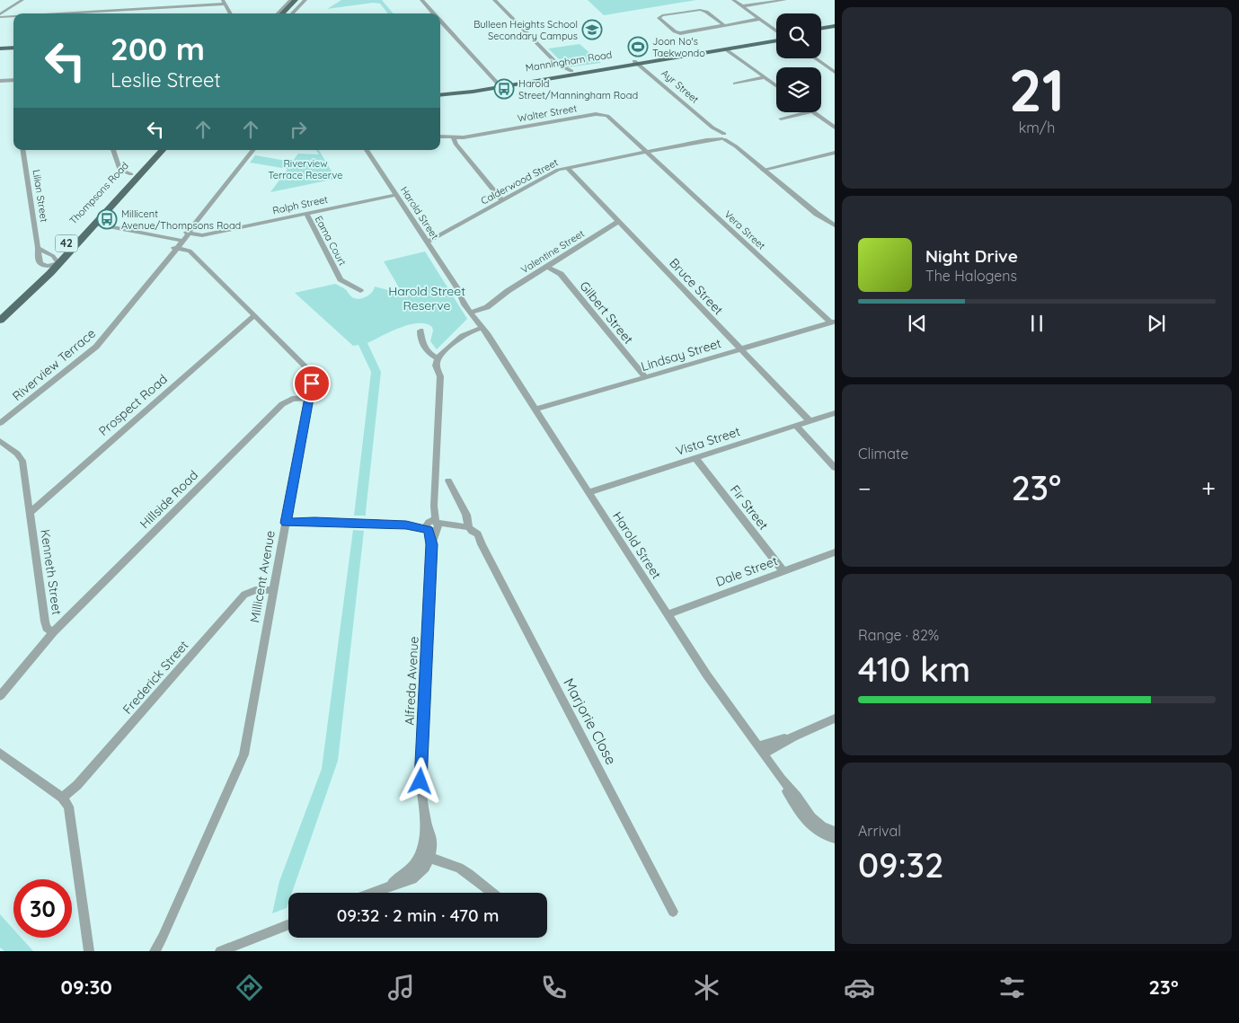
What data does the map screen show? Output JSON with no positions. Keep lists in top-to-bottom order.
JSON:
{
  "streets": {
    "main road": ["Manningham Road", "Thompsons Road", "42"],
    "street": [
      "Ayr Street",
      "Walter Street",
      "Calderwood Street",
      "Lilian Street",
      "Ralph Street",
      "Harold Street",
      "Vera Street",
      "Eama Court",
      "Valentine Street",
      "Bruce Street",
      "Gilbert Street",
      "Lindsay Street",
      "Riverview Terrace",
      "Prospect Road",
      "Vista Street",
      "Hillside Road",
      "Fir Street",
      "Dale Street",
      "Kenneth Street",
      "Millicent Avenue",
      "Frederick Street",
      "Alfreda Avenue",
      "Marjorie Close"
    ]
  },
  "crossings": [
    ["Manningham Road", "Ayr Street"],
    ["Ayr Street", "Calderwood Street"],
    ["Walter Street", "Calderwood Street"],
    ["Walter Street", "Vera Street"],
    ["Calderwood Street", "Harold Street"],
    ["Calderwood Street", "Vera Street"],
    ["Calderwood Street", "Bruce Street"],
    ["Thompsons Road", "Lilian Street"],
    ["Thompsons Road", "Millicent Avenue"],
    ["Ralph Street", "Harold Street"],
    ["Ralph Street", "Eama Court"],
    ["Ralph Street", "Riverview Terrace"],
    ["Harold Street", "Valentine Street"],
    ["Harold Street", "Lindsay Street"],
    ["Harold Street", "Vista Street"],
    ["Harold Street", "Dale Street"],
    ["Vera Street", "Lindsay Street"],
    ["Valentine Street", "Bruce Street"],
    ["Valentine Street", "Gilbert Street"],
    ["Bruce Street", "Lindsay Street"],
    ["Bruce Street", "Vista Street"],
    ["Gilbert Street", "Lindsay Street"],
    ["Riverview Terrace", "Millicent Avenue"],
    ["Prospect Road", "Kenneth Street"],
    ["Prospect Road", "Millicent Avenue"],
    ["Vista Street", "Fir Street"],
    ["Hillside Road", "Kenneth Street"],
    ["Hillside Road", "Millicent Avenue"],
    ["Fir Street", "Dale Street"],
    ["Millicent Avenue", "Frederick Street"]
  ],
  "parks": ["Riverview Terrace Reserve", "Harold Street Reserve"],
  "places": {
    "school or university": ["Bulleen Heights School Secondary Campus"],
    "sports": ["Joon No's Taekwondo"],
    "bus stop": ["Harold Street/Manningham Road", "Millicent Avenue/Thompsons Road"]
  },
  "page": {
    "tile": [
      ["21", "km/h"],
      "Climate",
      ["Range · 82%", "410 km"],
      ["Arrival", "09:32"]
    ],
    "turn": ["200 m", "Leslie Street"],
    "song": ["Night Drive", "The Halogens"],
    "heat": ["−", "23°", "+"],
    "limit": "30",
    "trip": "09:32 · 2 min · 470 m",
    "tabs": ["09:30", "23°"]
  }
}
